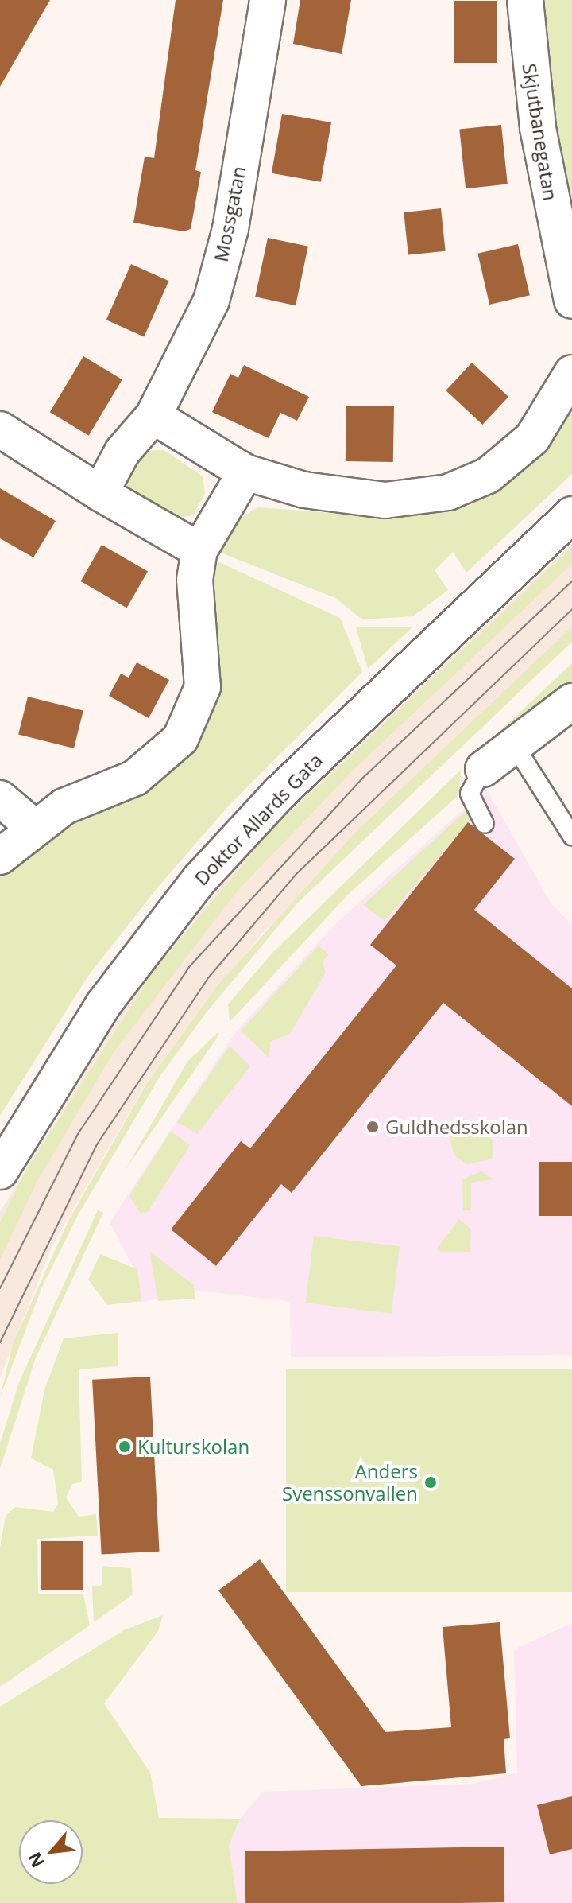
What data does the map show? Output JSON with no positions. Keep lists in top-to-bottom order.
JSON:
{
  "streets": {
    "street": ["Skjutbanegatan", "Mossgatan", "Doktor Allards Gata"]
  },
  "places": ["Guldhedsskolan", "Kulturskolan", "Anders Svenssonvallen"],
  "north": "bottom left"
}
